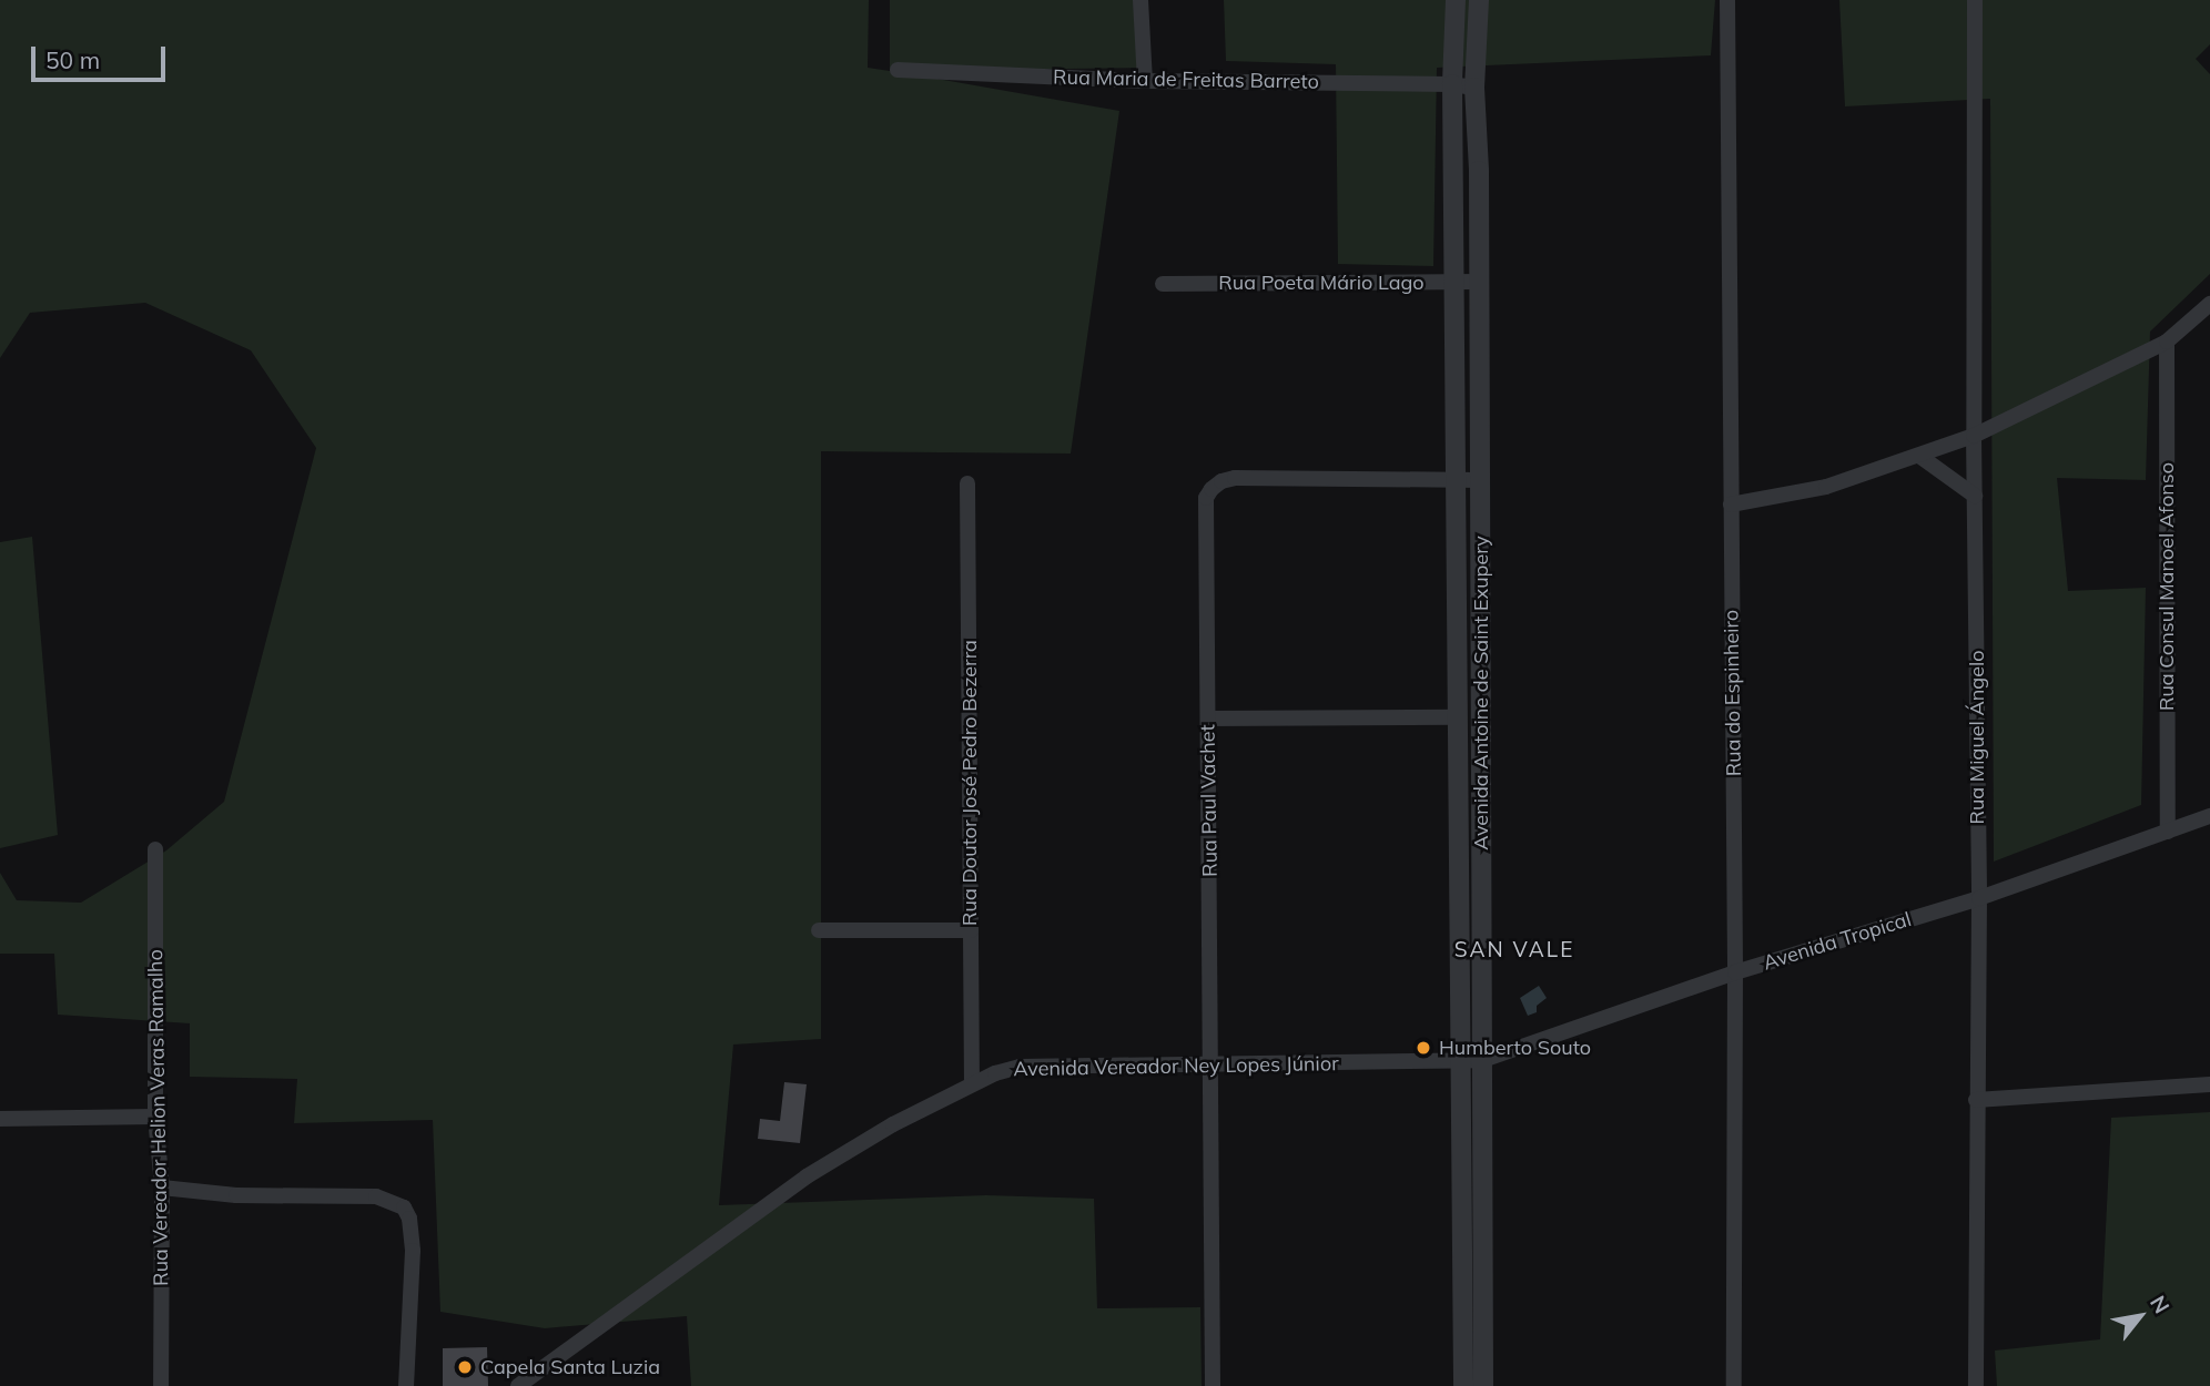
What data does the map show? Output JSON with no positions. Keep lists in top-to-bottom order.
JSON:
{
  "streets": {
    "street": [
      "Rua Maria de Freitas Barreto",
      "Rua Poeta Mário Lago",
      "Rua Consul Manoel Afonso",
      "Avenida Antoine de Saint Exupery",
      "Rua do Espinheiro",
      "Rua Miguel Ángelo",
      "Rua Doutor José Pedro Bezerra",
      "Rua Paul Vachet",
      "Avenida Tropical",
      "Avenida Vereador Ney Lopes Júnior",
      "Rua Vereador Helion Veras Ramalho"
    ]
  },
  "crossings": [
    ["Rua Maria de Freitas Barreto", "Avenida Antoine de Saint Exupery"],
    ["Rua Poeta Mário Lago", "Avenida Antoine de Saint Exupery"],
    ["Rua Consul Manoel Afonso", "Avenida Tropical"],
    ["Avenida Antoine de Saint Exupery", "Rua Paul Vachet"],
    ["Avenida Antoine de Saint Exupery", "Avenida Tropical"],
    ["Avenida Antoine de Saint Exupery", "Avenida Vereador Ney Lopes Júnior"],
    ["Rua do Espinheiro", "Avenida Tropical"],
    ["Rua Miguel Ángelo", "Avenida Tropical"],
    ["Rua Doutor José Pedro Bezerra", "Avenida Vereador Ney Lopes Júnior"],
    ["Rua Paul Vachet", "Avenida Vereador Ney Lopes Júnior"],
    ["Avenida Tropical", "Avenida Vereador Ney Lopes Júnior"]
  ],
  "districts": ["SAN VALE"],
  "places": ["Humberto Souto", "Capela Santa Luzia"],
  "scale_bar": "50 m",
  "north": "top right"
}
